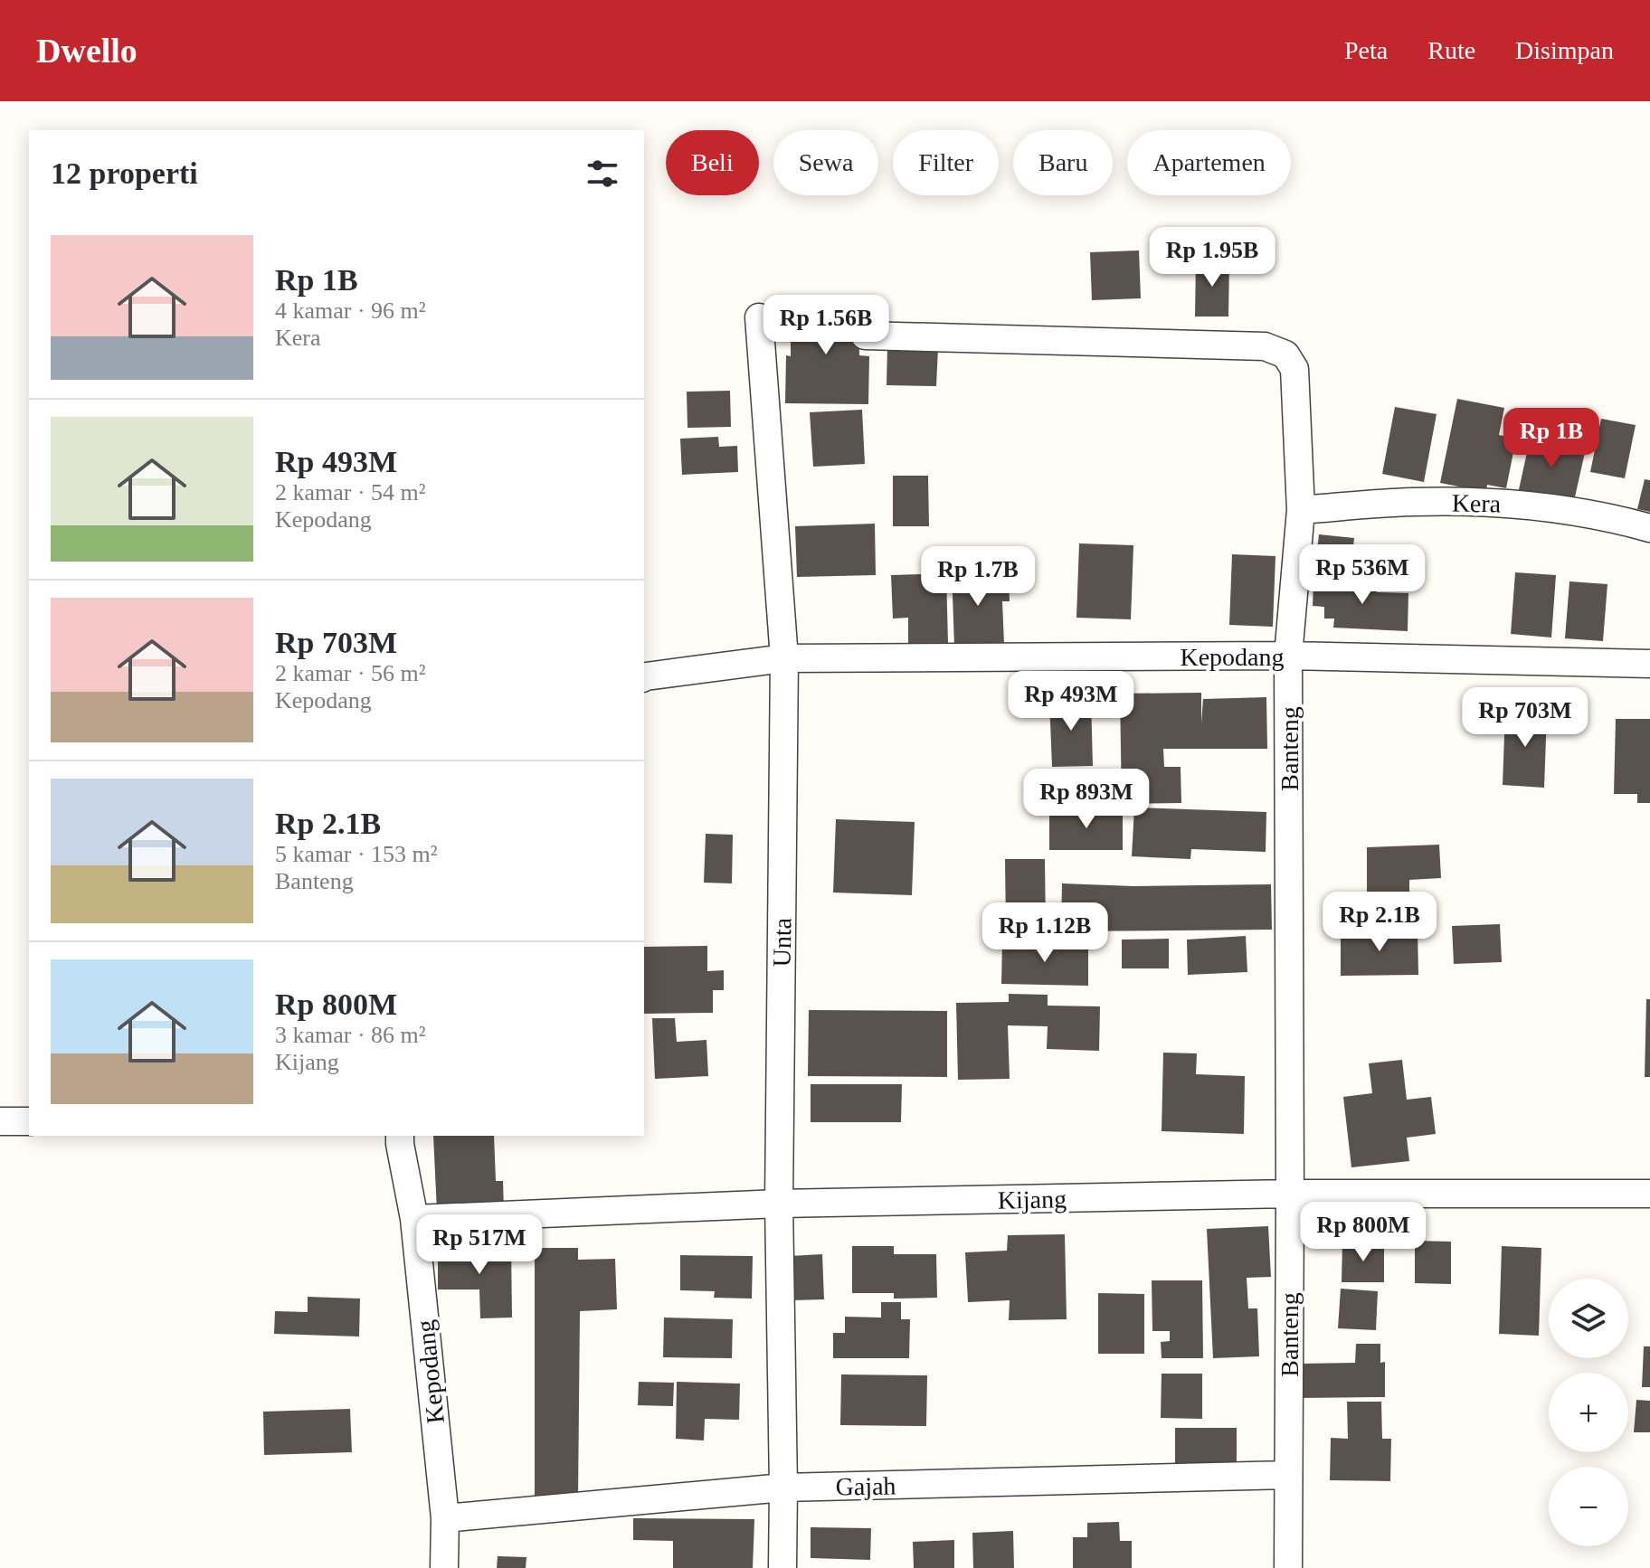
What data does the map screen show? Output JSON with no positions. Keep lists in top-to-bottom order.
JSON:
{
  "streets": {
    "street": [
      "Kera",
      "Kepodang",
      "Banteng",
      "Unta",
      "Kijang",
      "Gajah"
    ]
  },
  "crossings": [
    ["Kera", "Banteng"],
    ["Kepodang", "Banteng"],
    ["Kepodang", "Unta"],
    ["Kepodang", "Kijang"],
    ["Kepodang", "Gajah"],
    ["Banteng", "Kijang"],
    ["Banteng", "Gajah"],
    ["Unta", "Kijang"],
    ["Unta", "Gajah"]
  ],
  "page": {
    "header": "Dwello",
    "nav": ["Peta", "Rute", "Disimpan"],
    "chip": [
      "Beli",
      "Sewa",
      "Filter",
      "Baru",
      "Apartemen"
    ],
    "heading": "12 properti",
    "list": [
      {
        "name": "Rp 1B",
        "note": "4 kamar · 96 m² · Kera"
      },
      {
        "name": "Rp 493M",
        "note": "2 kamar · 54 m² · Kepodang"
      },
      {
        "name": "Rp 703M",
        "note": "2 kamar · 56 m² · Kepodang"
      },
      {
        "name": "Rp 2.1B",
        "note": "5 kamar · 153 m² · Banteng"
      },
      {
        "name": "Rp 800M",
        "note": "3 kamar · 86 m² · Kijang"
      }
    ],
    "price": [
      "Rp 1.95B",
      "Rp 1.56B",
      "Rp 1B",
      "Rp 536M",
      "Rp 1.7B",
      "Rp 493M",
      "Rp 703M",
      "Rp 893M",
      "Rp 2.1B",
      "Rp 1.12B",
      "Rp 800M",
      "Rp 517M"
    ],
    "map_buttons": ["+", "−"]
  }
}
